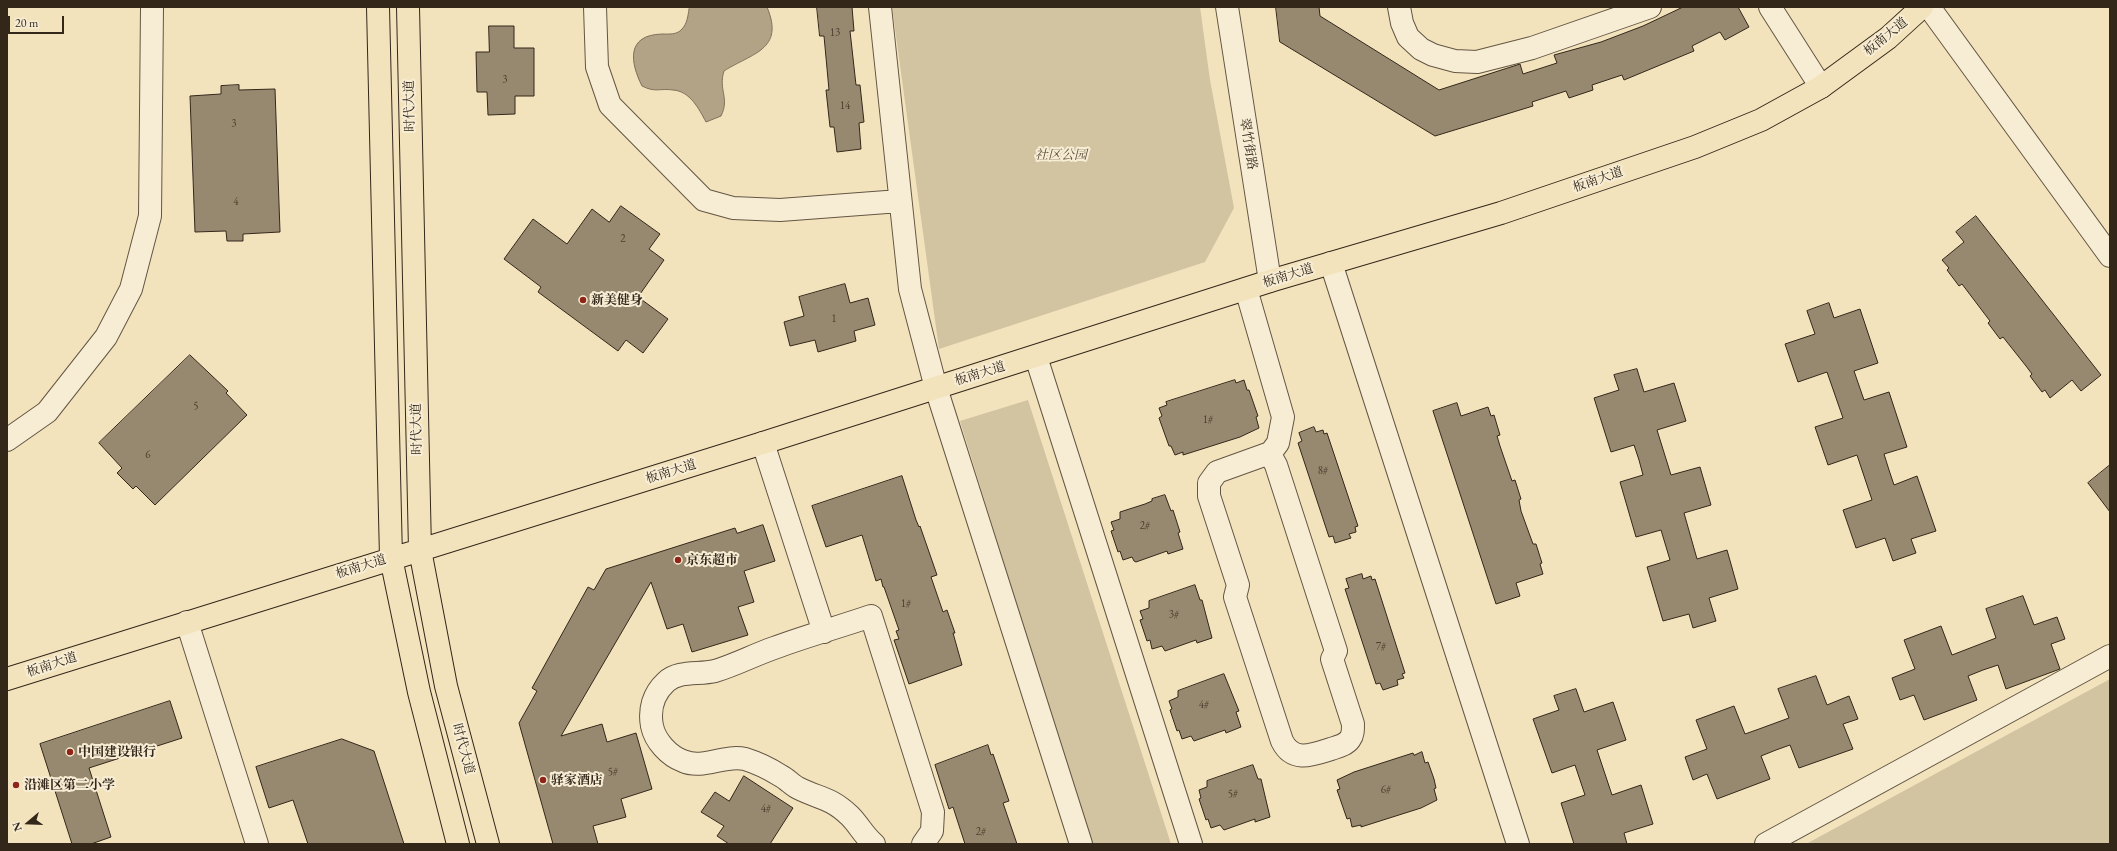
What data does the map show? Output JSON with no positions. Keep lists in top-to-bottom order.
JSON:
{
  "streets": {
    "main road": ["板南大道", "时代大道"],
    "street": ["翠竹街路"]
  },
  "crossings": [
    ["板南大道", "时代大道"],
    ["板南大道", "翠竹街路"]
  ],
  "parks": ["社区公园"],
  "places": [
    "新美健身",
    "京东超市",
    "中国建设银行",
    "驿家酒店",
    "沿滩区第二小学"
  ],
  "house_numbers": [
    "13",
    "3",
    "14",
    "3",
    "4",
    "2",
    "1",
    "5",
    "1#",
    "6",
    "8#",
    "2#",
    "1#",
    "3#",
    "7#",
    "4#",
    "5#",
    "6#",
    "5#",
    "4#",
    "2#"
  ],
  "scale_bar": "20 m",
  "north": "left"
}
